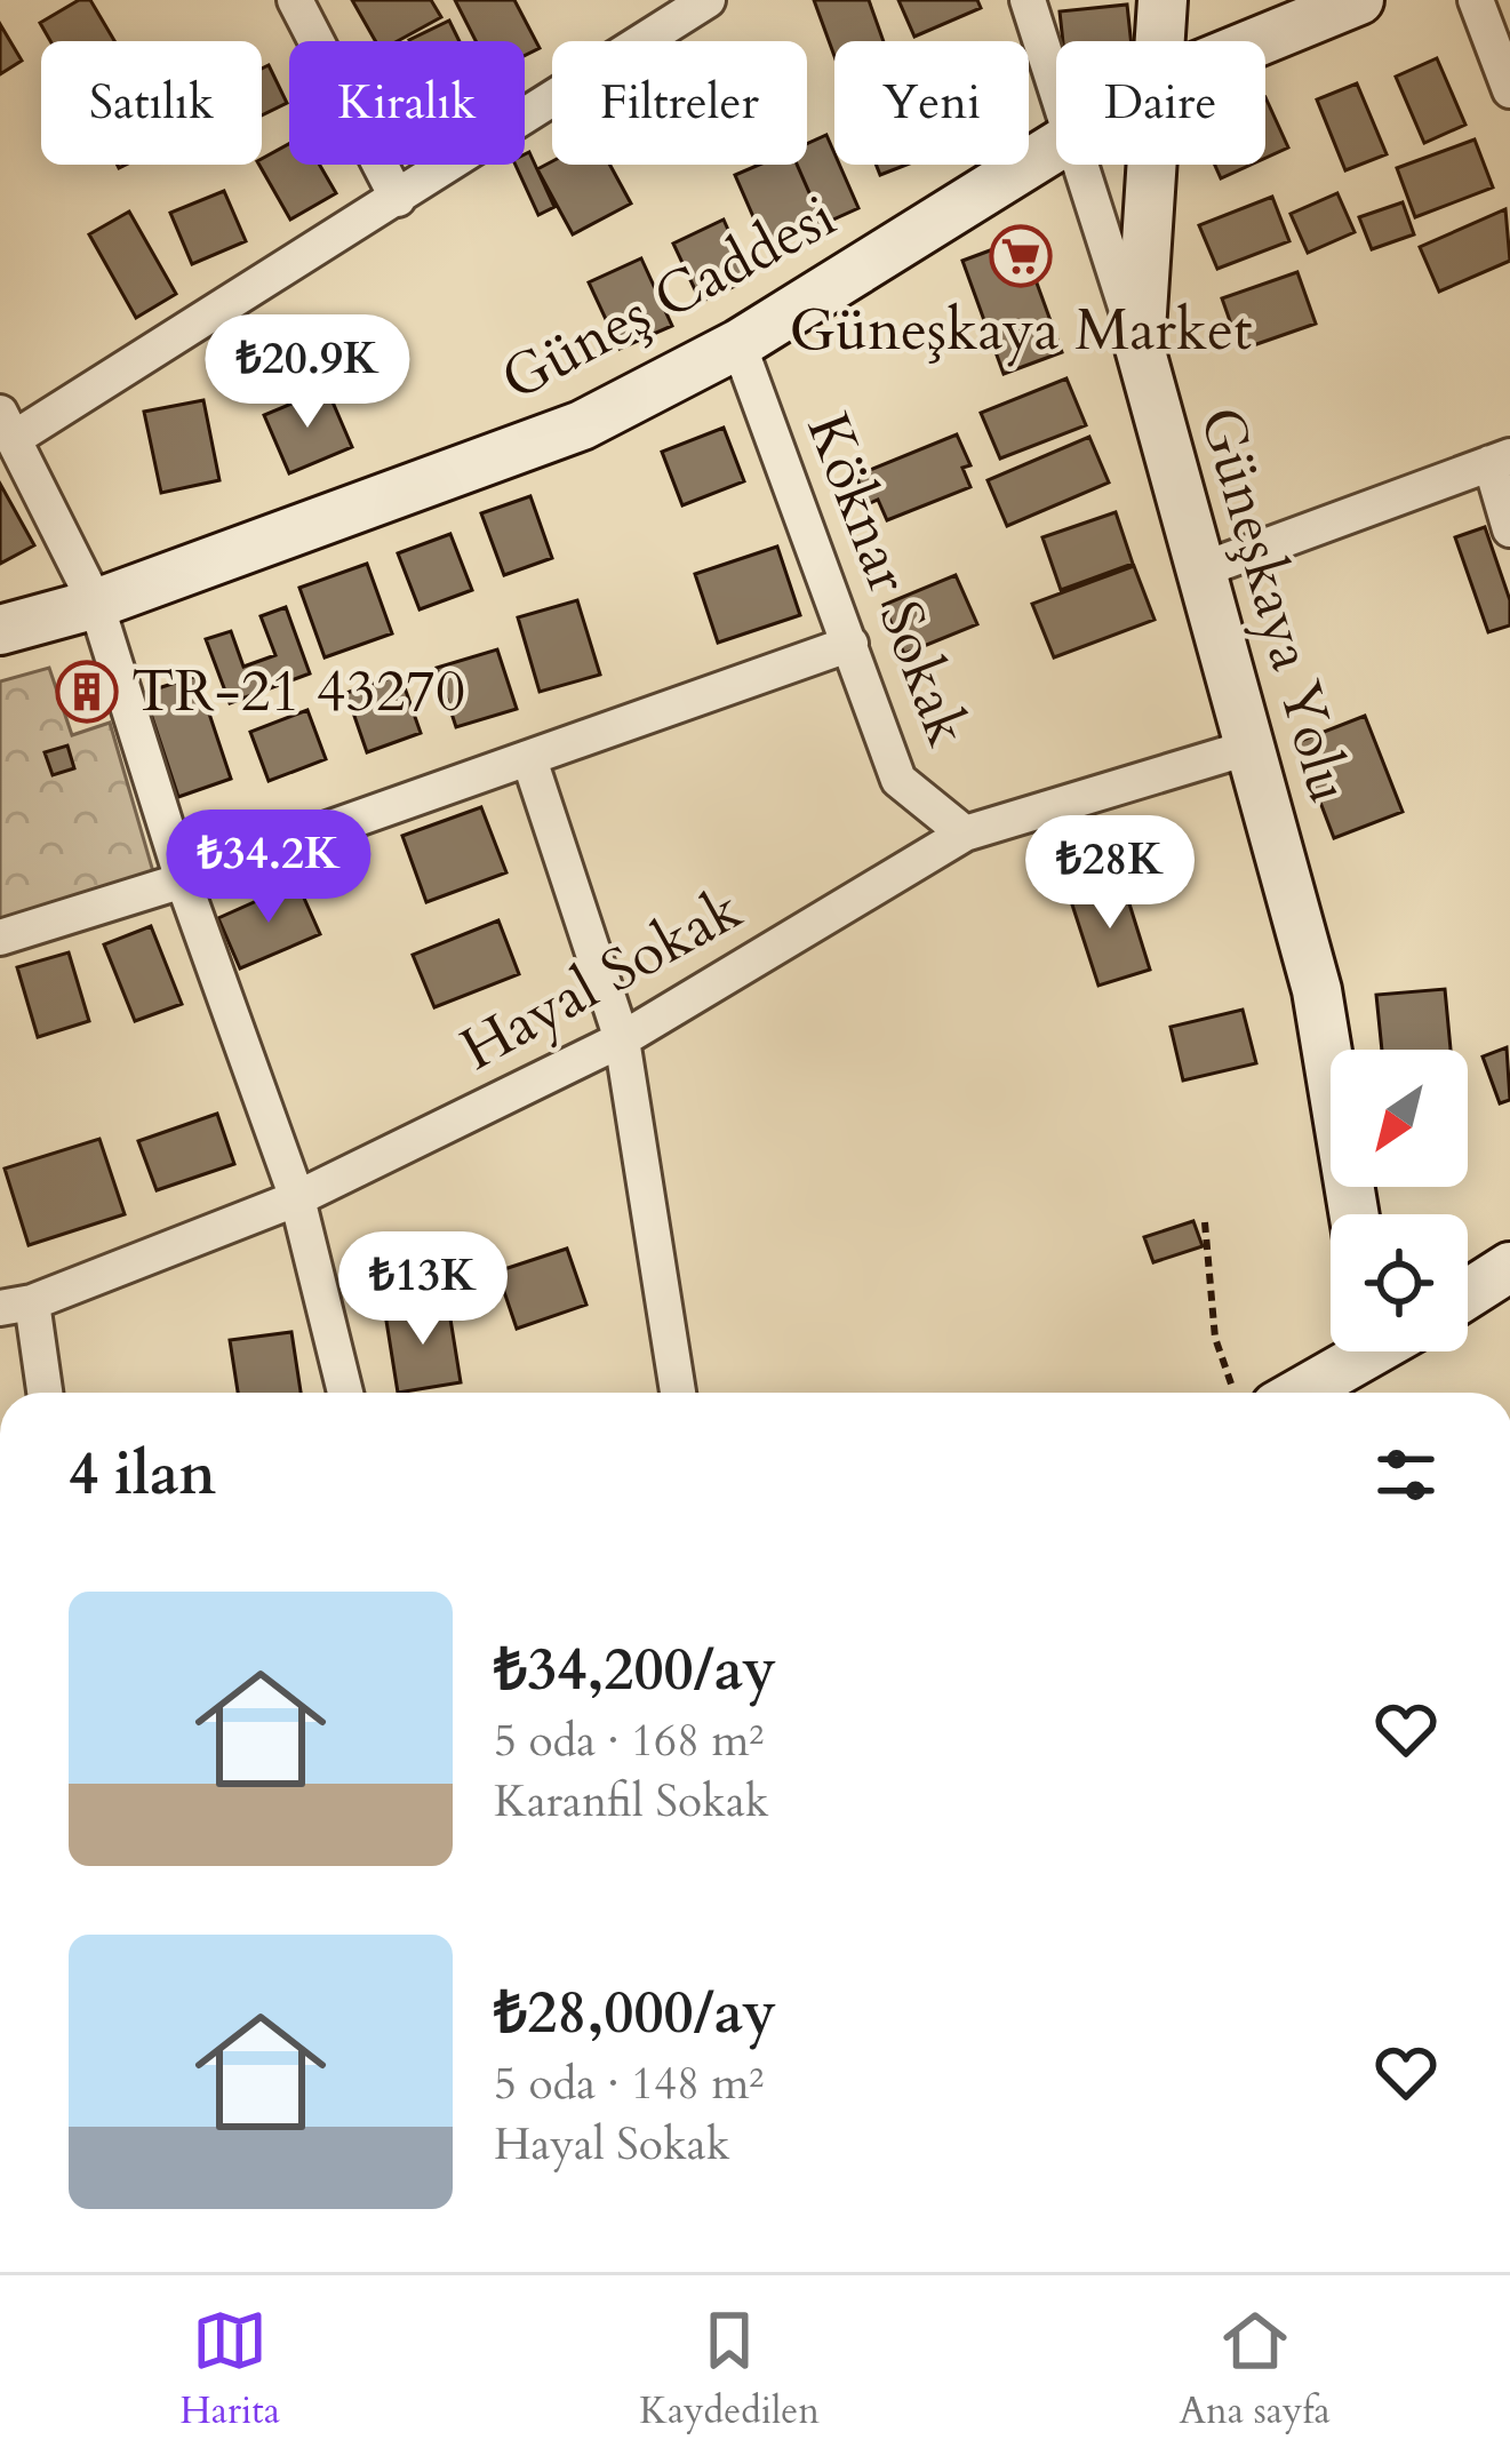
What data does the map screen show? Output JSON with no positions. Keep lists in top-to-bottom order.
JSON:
{
  "streets": {
    "street": [
      "Güneş Caddesi",
      "Köknar Sokak",
      "Güneşkaya Yolu",
      "Hayal Sokak"
    ]
  },
  "crossings": [
    ["Güneş Caddesi", "Köknar Sokak"],
    ["Köknar Sokak", "Hayal Sokak"],
    ["Güneşkaya Yolu", "Hayal Sokak"]
  ],
  "places": {
    "supermarket": ["Güneşkaya Market"],
    "building": ["TR-21 43270"]
  },
  "north": "bottom left",
  "page": {
    "chip": [
      "Satılık",
      "Kiralık",
      "Filtreler",
      "Yeni",
      "Daire"
    ],
    "price": [
      "₺20.9K",
      "₺34.2K",
      "₺28K",
      "₺13K"
    ],
    "heading": "4 ilan",
    "list": [
      {
        "name": "₺34,200/ay",
        "note": "5 oda · 168 m² · Karanfil Sokak"
      },
      {
        "name": "₺28,000/ay",
        "note": "5 oda · 148 m² · Hayal Sokak"
      }
    ],
    "tabs": ["Harita", "Kaydedilen", "Ana sayfa"]
  }
}
